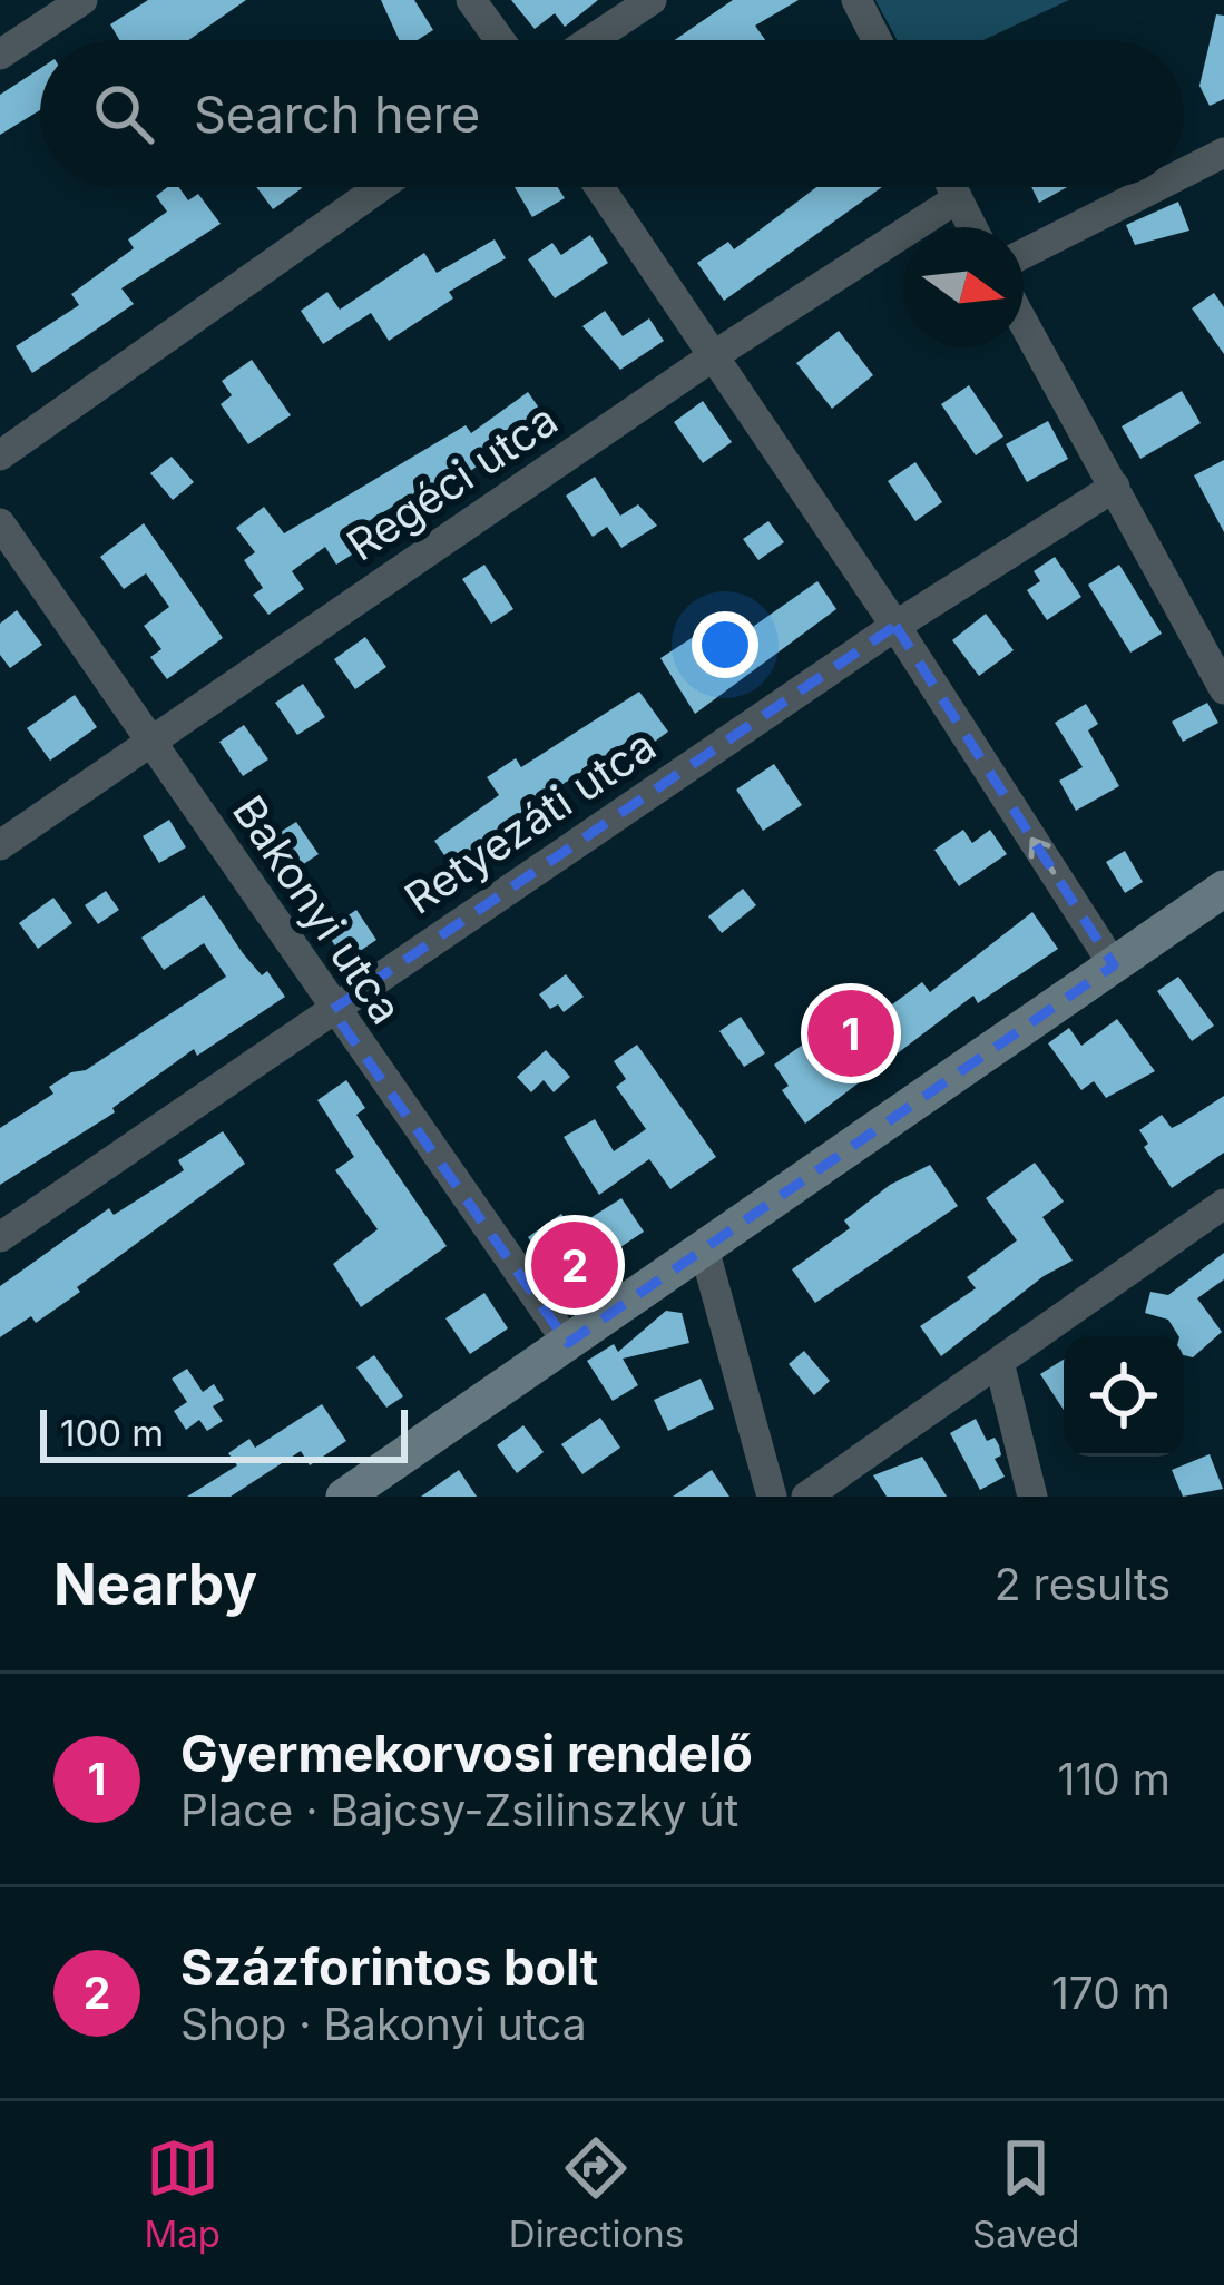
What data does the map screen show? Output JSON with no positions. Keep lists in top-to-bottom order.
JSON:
{
  "streets": {
    "street": ["Regéci utca", "Retyezáti utca", "Bakonyi utca"]
  },
  "crossings": [
    ["Regéci utca", "Bakonyi utca"],
    ["Retyezáti utca", "Bakonyi utca"]
  ],
  "scale_bar": "100 m",
  "north": "right",
  "page": {
    "search": "Search here",
    "pins": ["1", "2"],
    "scale": "100 m",
    "heading": ["Nearby", "2 results"],
    "list": [
      {
        "mark": "1",
        "name": "Gyermekorvosi rendelő",
        "note": "Place · Bajcsy-Zsilinszky út",
        "value": "110 m"
      },
      {
        "mark": "2",
        "name": "Százforintos bolt",
        "note": "Shop · Bakonyi utca",
        "value": "170 m"
      }
    ],
    "nav": ["Map", "Directions", "Saved"]
  }
}
